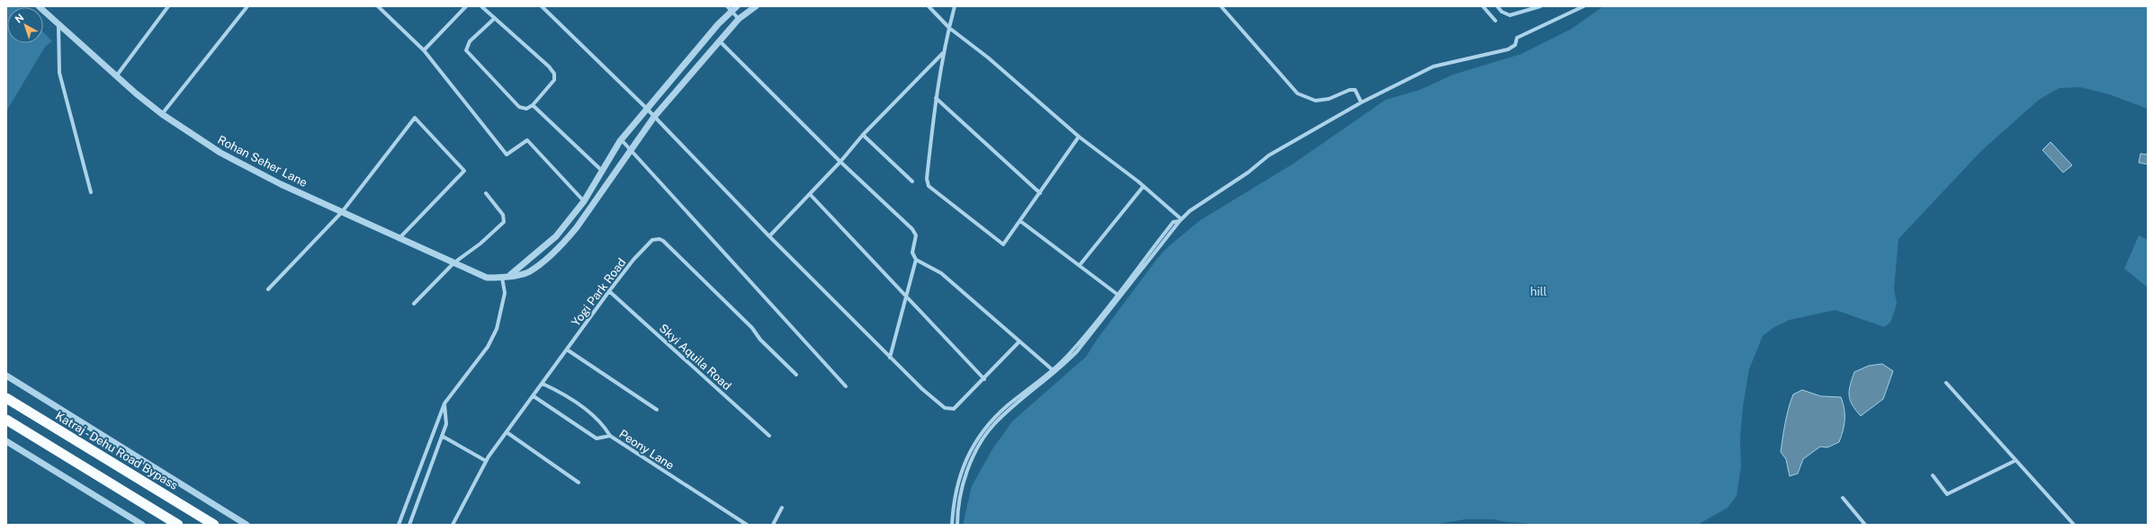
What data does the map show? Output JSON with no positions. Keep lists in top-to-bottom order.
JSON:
{
  "streets": {
    "highway": ["Katraj - Dehu Road Bypass"],
    "street": [
      "Rohan Seher Lane",
      "Yogi Park Road",
      "Skyi Aquila Road",
      "Peony Lane"
    ]
  },
  "crossings": [
    ["Yogi Park Road", "Skyi Aquila Road"],
    ["Yogi Park Road", "Peony Lane"]
  ],
  "parks": ["hill"],
  "north": "top left"
}
